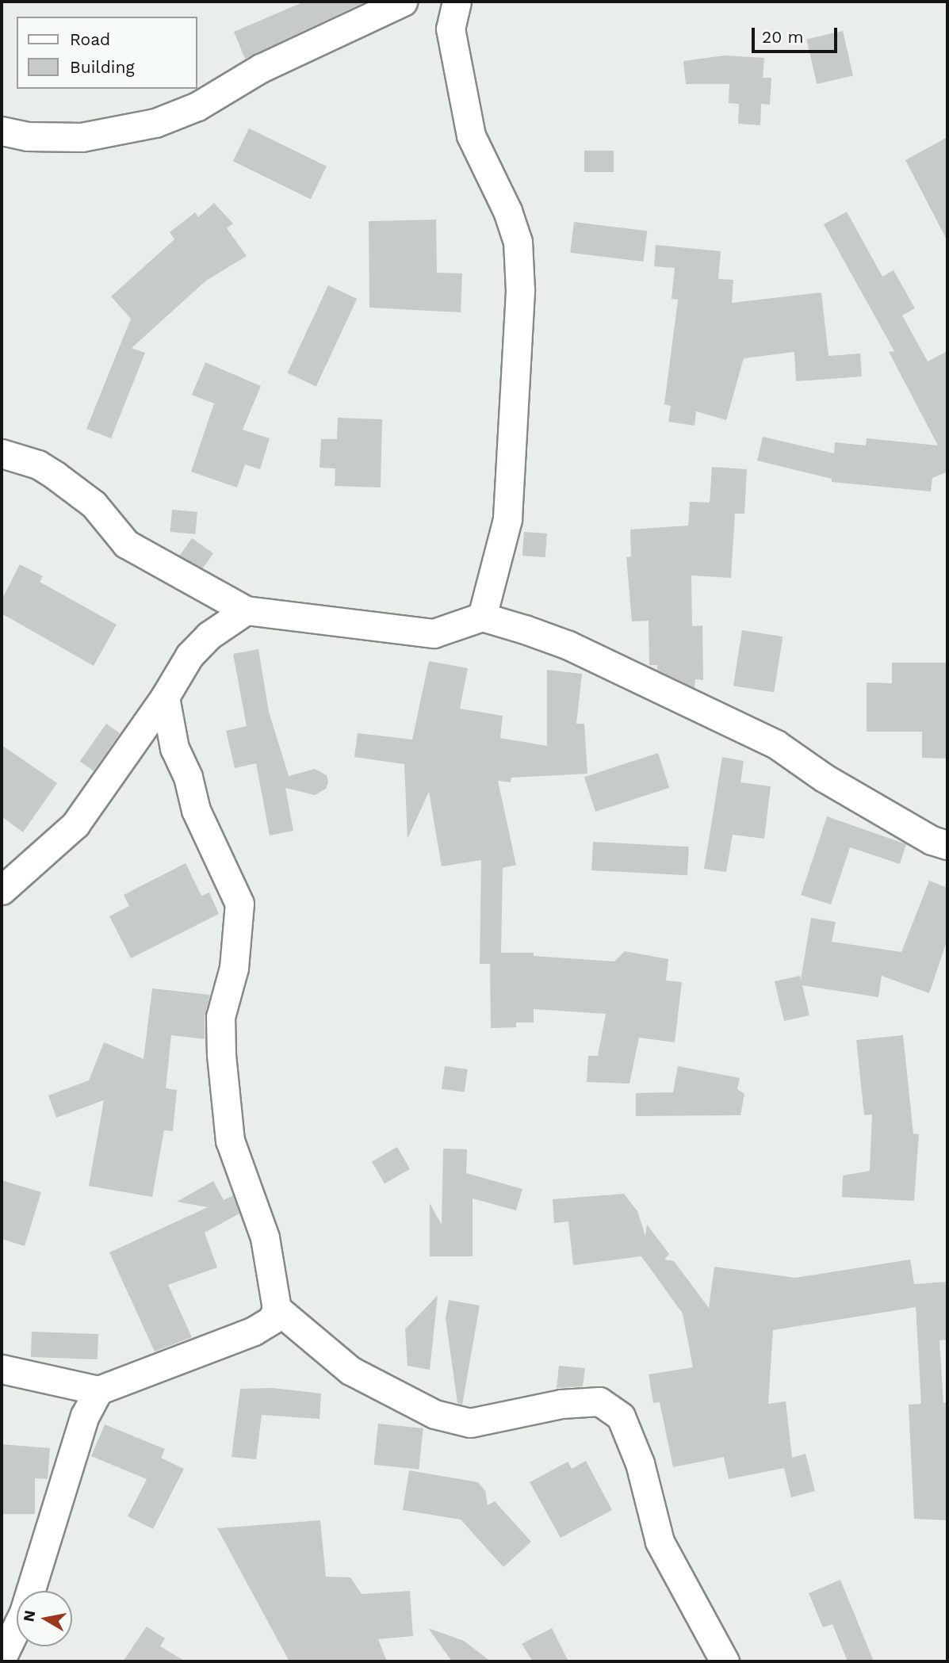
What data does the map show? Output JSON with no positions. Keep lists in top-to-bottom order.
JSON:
{
  "legend": ["Road", "Building"],
  "scale_bar": "20 m",
  "north": "left"
}
